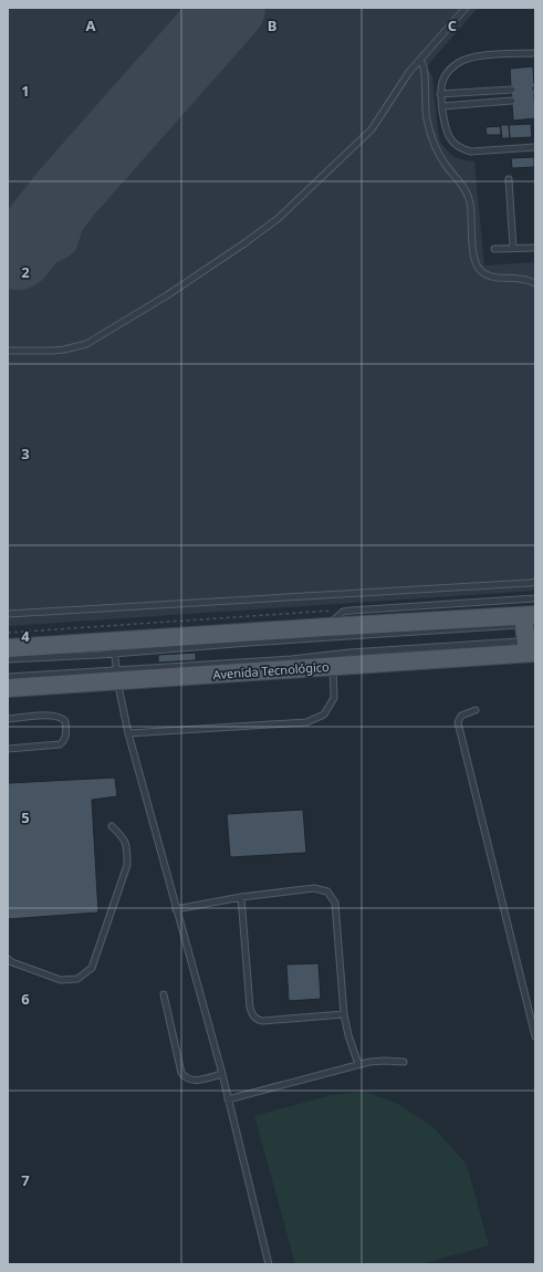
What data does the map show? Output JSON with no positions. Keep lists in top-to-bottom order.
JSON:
{
  "streets": {
    "main road": ["Avenida Tecnológico"]
  },
  "grid": {
    "columns": ["A", "B", "C"],
    "rows": [
      "1",
      "2",
      "3",
      "4",
      "5",
      "6",
      "7"
    ]
  }
}
